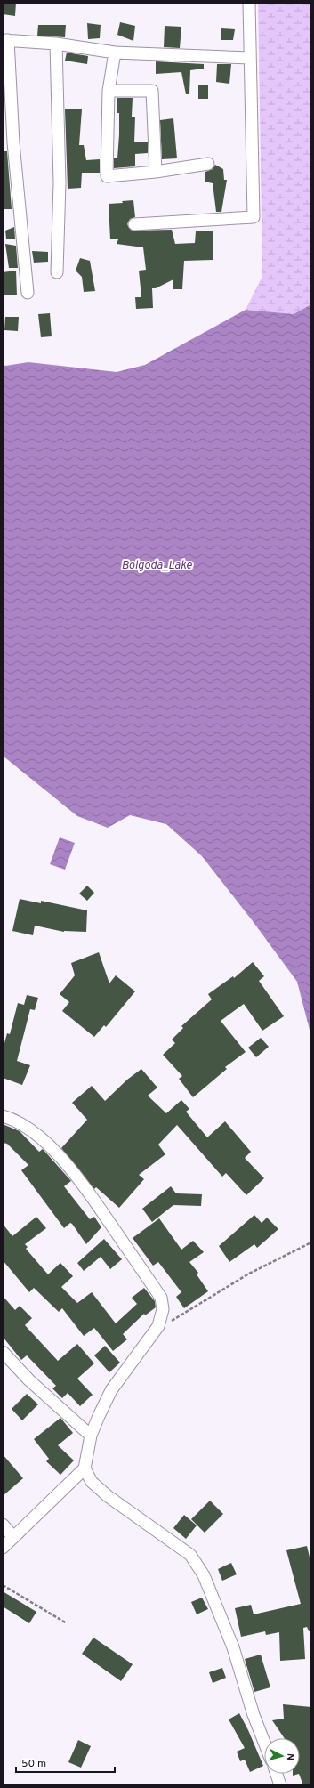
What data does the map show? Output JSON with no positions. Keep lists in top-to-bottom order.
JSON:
{
  "water": ["Bolgoda_Lake"],
  "scale_bar": "50 m",
  "north": "right"
}
